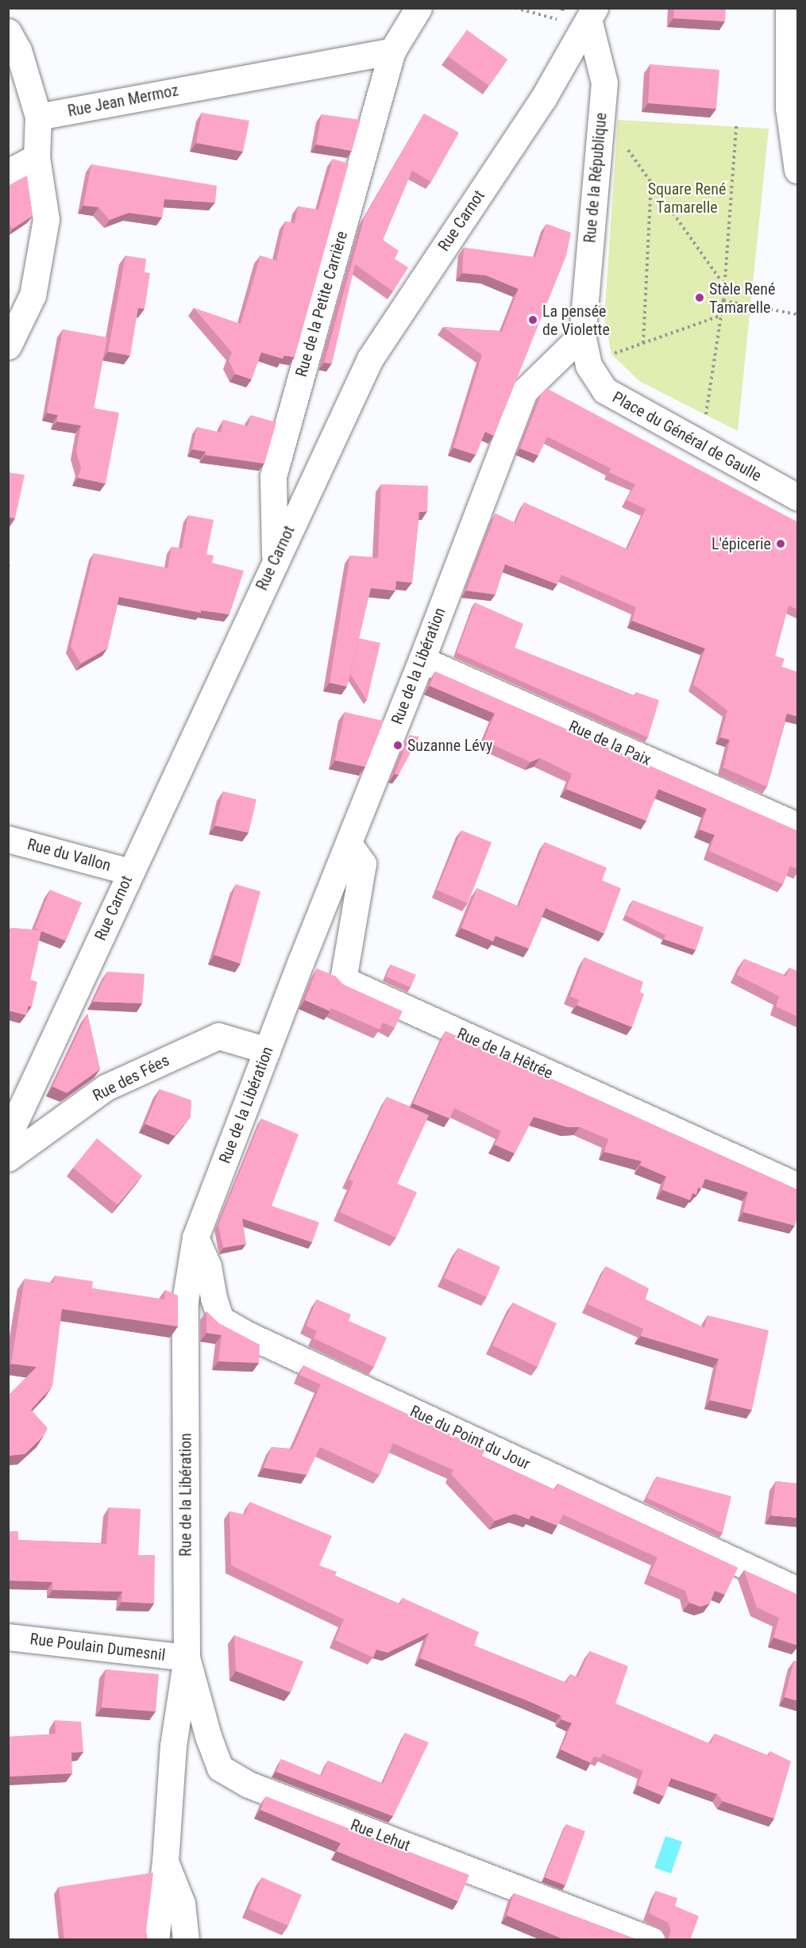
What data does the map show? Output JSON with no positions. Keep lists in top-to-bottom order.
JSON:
{
  "streets": {
    "street": [
      "Rue Jean Mermoz",
      "Rue de la République",
      "Rue Carnot",
      "Rue de la Petite Carrière",
      "Place du Général de Gaulle",
      "Rue de la Libération",
      "Rue de la Paix",
      "Rue du Vallon",
      "Rue de la Hêtrée",
      "Rue des Fées",
      "Rue du Point du Jour",
      "Rue Poulain Dumesnil",
      "Rue Lehut"
    ]
  },
  "crossings": [
    ["Rue Jean Mermoz", "Rue de la Petite Carrière"],
    ["Rue de la République", "Rue Carnot"],
    ["Rue de la République", "Place du Général de Gaulle"],
    ["Rue de la République", "Rue de la Libération"],
    ["Rue Carnot", "Rue de la Petite Carrière"],
    ["Rue Carnot", "Rue du Vallon"],
    ["Place du Général de Gaulle", "Rue de la Libération"],
    ["Rue de la Libération", "Rue de la Paix"],
    ["Rue de la Libération", "Rue de la Hêtrée"],
    ["Rue de la Libération", "Rue des Fées"],
    ["Rue de la Libération", "Rue du Point du Jour"],
    ["Rue de la Libération", "Rue Poulain Dumesnil"],
    ["Rue de la Libération", "Rue Lehut"],
    ["Rue Poulain Dumesnil", "Rue Lehut"]
  ],
  "parks": ["Square René Tamarelle"],
  "places": [
    "Stèle René Tamarelle",
    "La pensée de Violette",
    "L'épicerie",
    "Suzanne Lévy"
  ]
}
